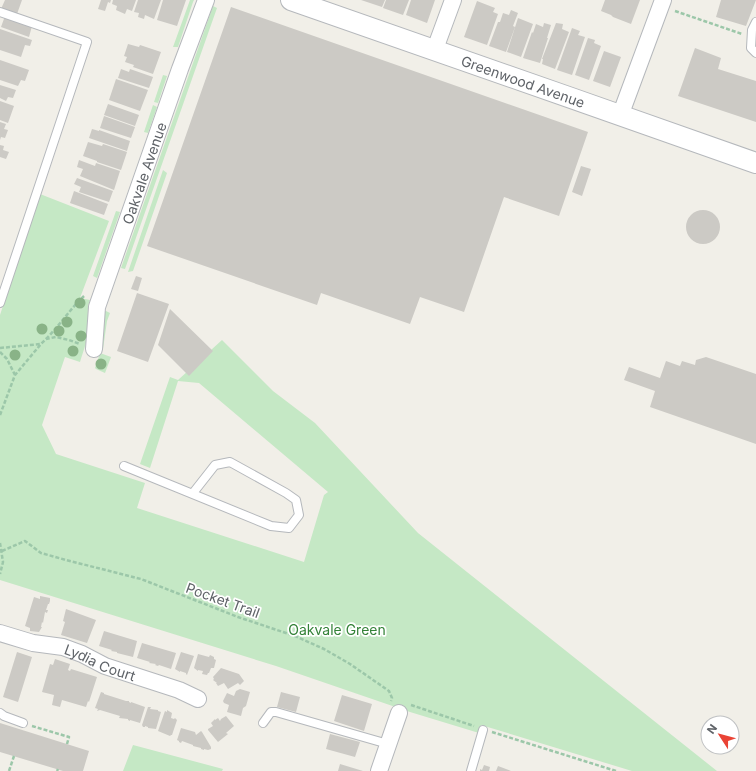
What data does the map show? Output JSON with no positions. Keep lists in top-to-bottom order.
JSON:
{
  "streets": {
    "street": ["Greenwood Avenue", "Oakvale Avenue", "Lydia Court"],
    "path": ["Pocket Trail"]
  },
  "parks": ["Oakvale Green"],
  "north": "top left"
}
